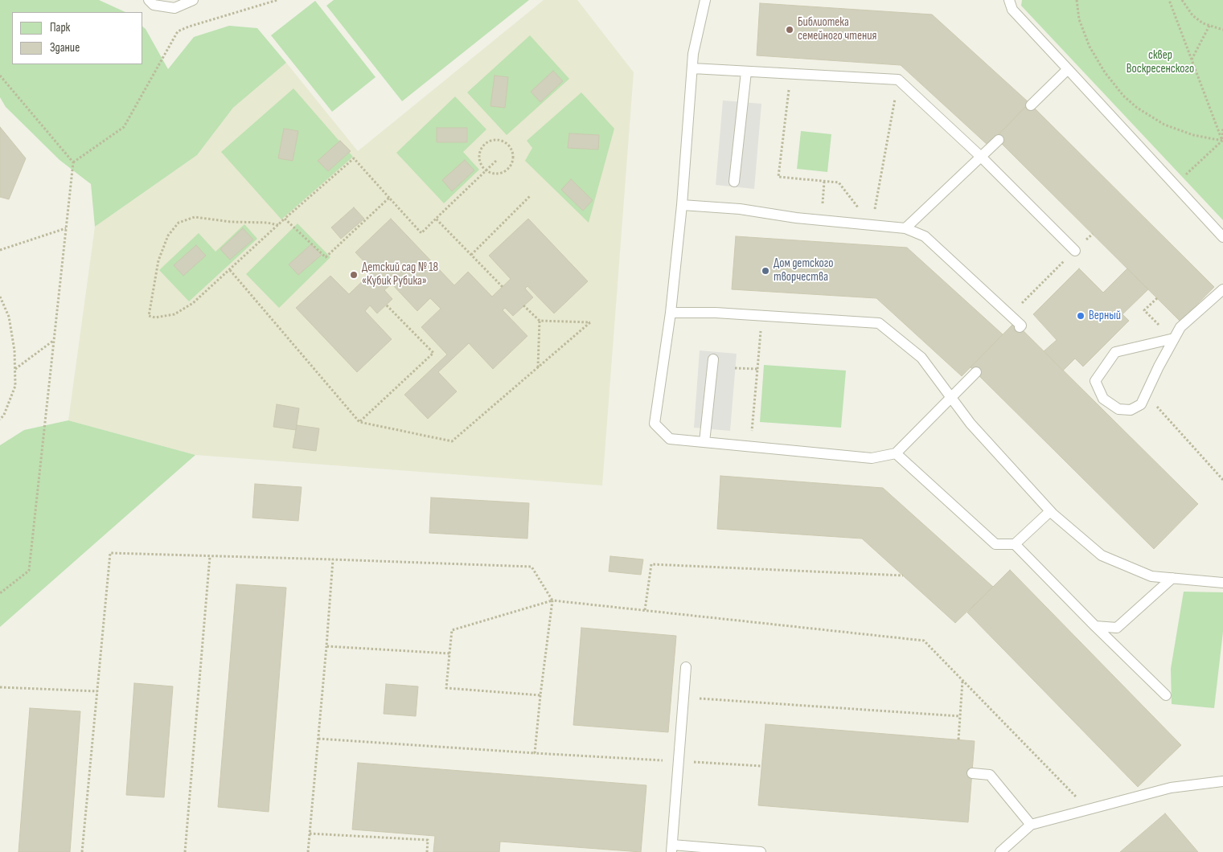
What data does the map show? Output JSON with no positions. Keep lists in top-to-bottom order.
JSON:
{
  "parks": ["сквер Воскресенского"],
  "places": [
    "Библиотека семейного чтения",
    "Дом детского творчества",
    "Детский сад № 18 «Кубик Рубика»",
    "Верный"
  ],
  "legend": ["Парк", "Здание"]
}
